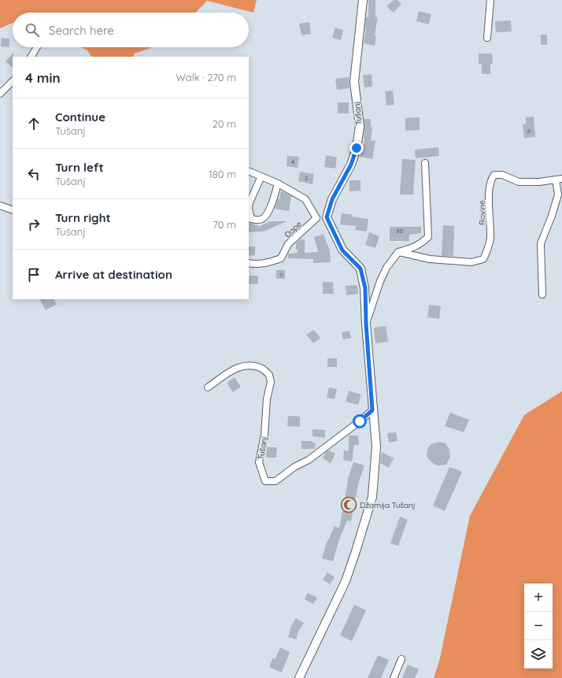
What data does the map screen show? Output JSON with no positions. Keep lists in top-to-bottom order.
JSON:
{
  "streets": {
    "street": ["Tušanj", "Rovine", "Đape"]
  },
  "places": {
    "mosque": ["Džamija Tušanj"]
  },
  "house_numbers": [
    "6",
    "4",
    "2",
    "80",
    "7"
  ],
  "page": {
    "search": "Search here",
    "heading": ["4 min", "Walk · 270 m"],
    "list": [
      ["Continue", "Tušanj", "20 m"],
      ["Turn left", "Tušanj", "180 m"],
      ["Turn right", "Tušanj", "70 m"],
      "Arrive at destination"
    ],
    "map_buttons": ["+", "−"]
  }
}
